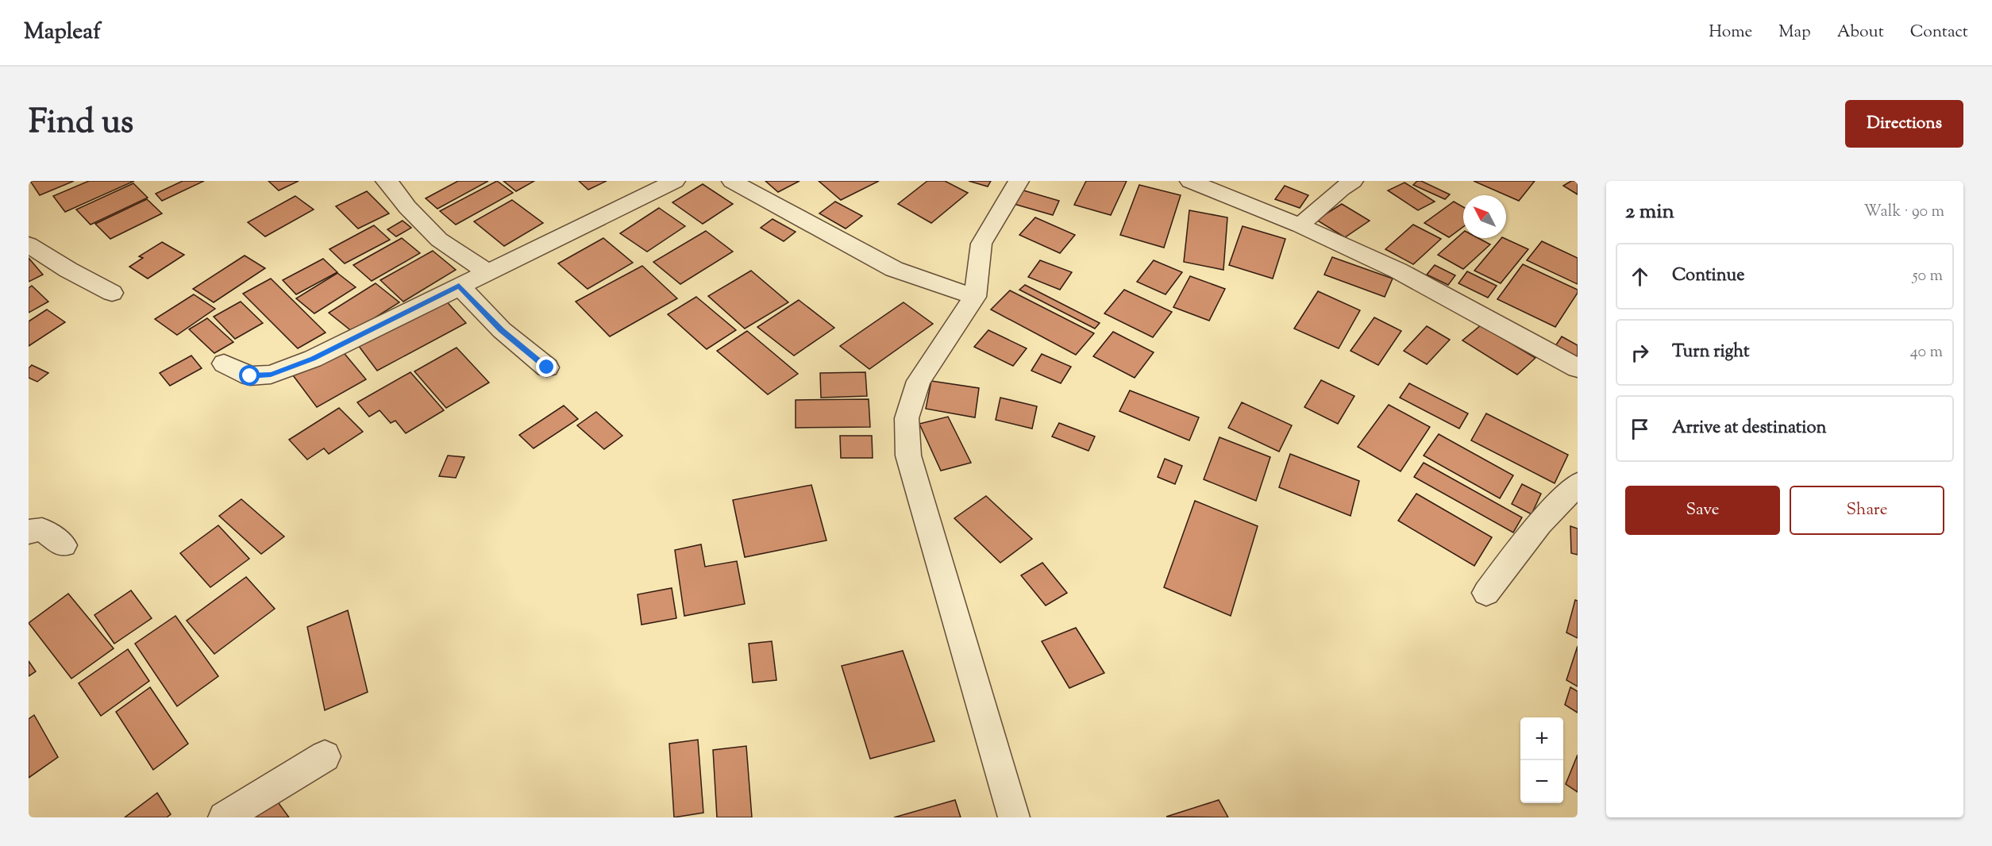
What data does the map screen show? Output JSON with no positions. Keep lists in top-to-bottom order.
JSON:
{
  "north": "top left",
  "page": {
    "header": "Mapleaf",
    "nav": [
      "Home",
      "Map",
      "About",
      "Contact"
    ],
    "title": "Find us",
    "buttons": [
      "Directions",
      ["Save", "Share"]
    ],
    "heading": ["2 min", "Walk · 90 m"],
    "list": [
      ["Continue", "50 m"],
      ["Turn right", "40 m"],
      "Arrive at destination"
    ],
    "map_buttons": ["+", "−"]
  }
}
